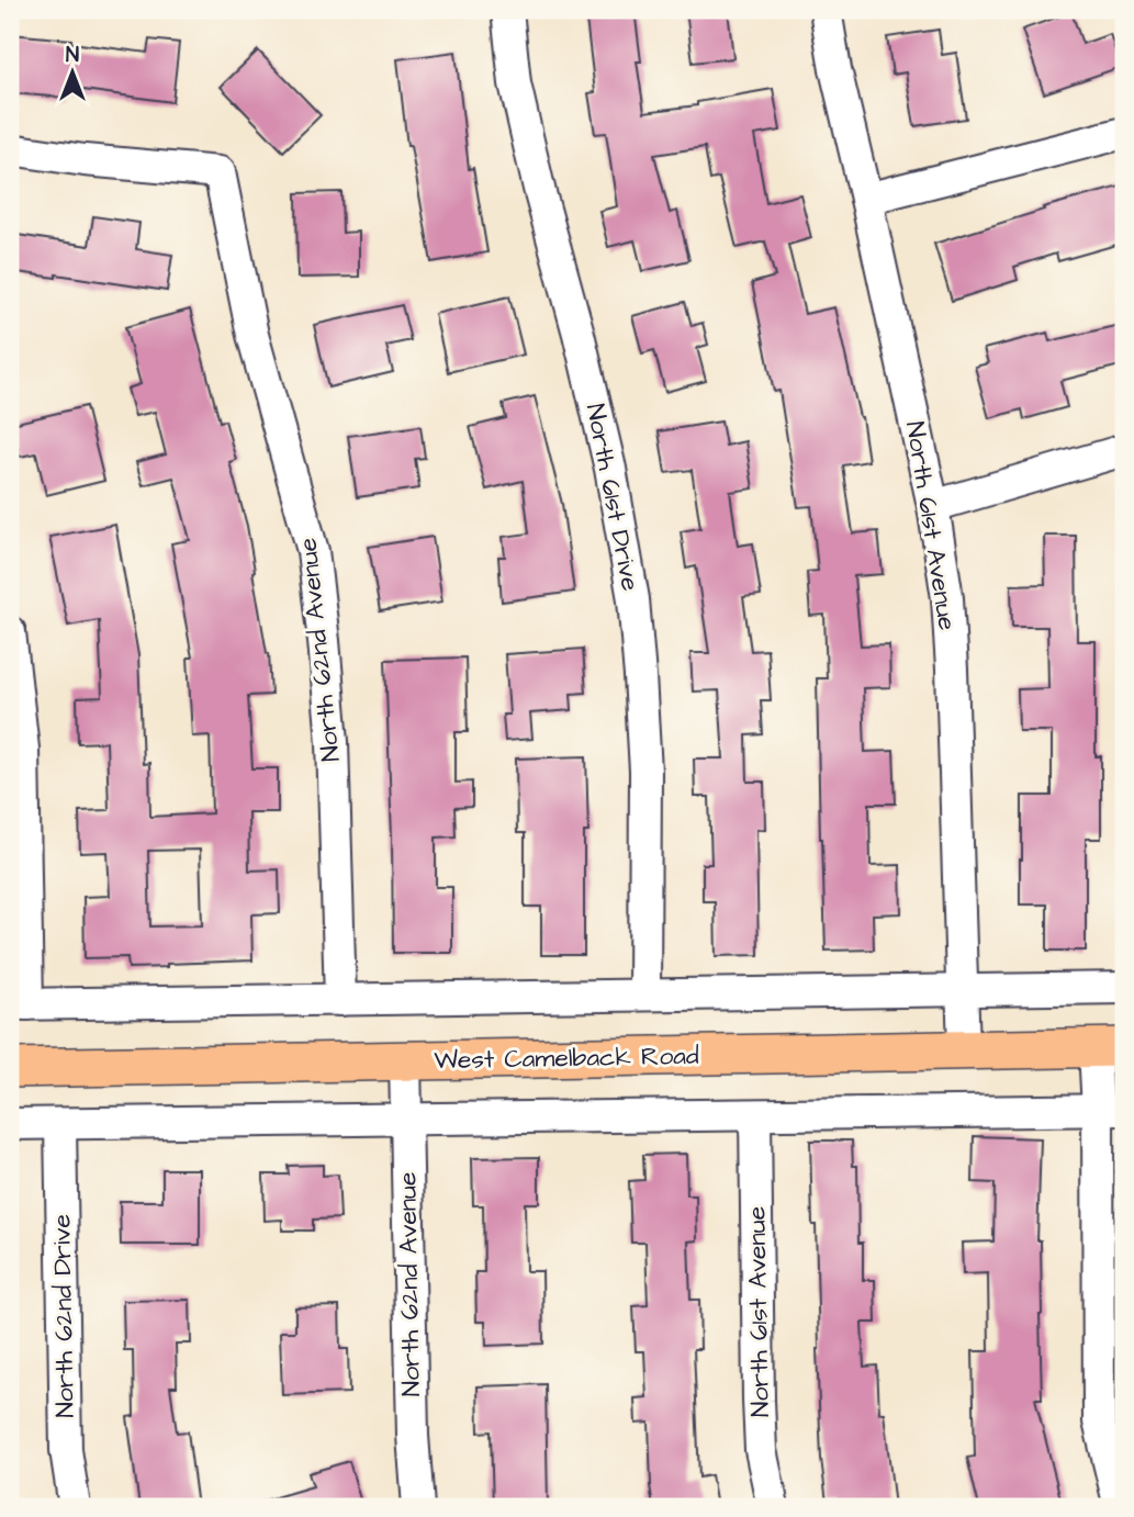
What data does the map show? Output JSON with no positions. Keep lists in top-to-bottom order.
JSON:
{
  "streets": {
    "main road": ["West Camelback Road"],
    "street": [
      "North 61st Drive",
      "North 61st Avenue",
      "North 62nd Avenue",
      "North 62nd Drive"
    ]
  },
  "crossings": [
    ["North 61st Avenue", "West Camelback Road"],
    ["North 62nd Avenue", "West Camelback Road"]
  ],
  "north": "top"
}
